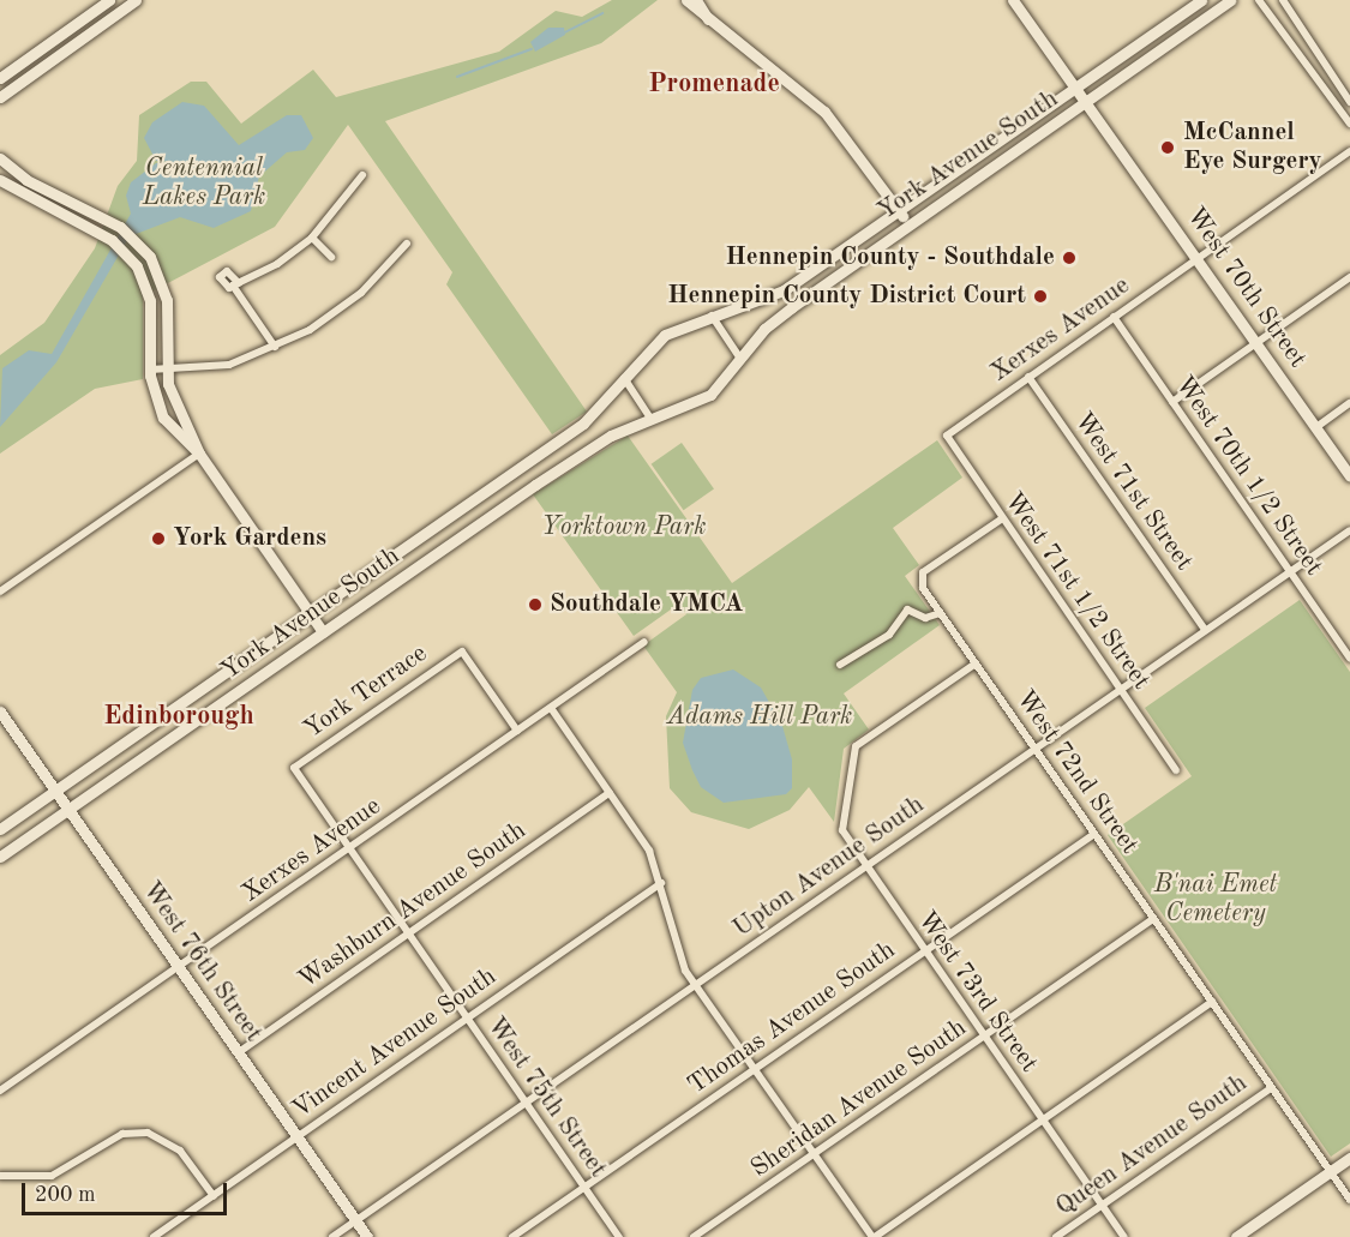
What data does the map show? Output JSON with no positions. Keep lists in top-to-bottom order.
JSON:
{
  "streets": {
    "street": [
      "York Avenue South",
      "West 70th Street",
      "Xerxes Avenue",
      "West 70th 1/2 Street",
      "West 71st Street",
      "West 71st 1/2 Street",
      "York Terrace",
      "West 72nd Street",
      "Upton Avenue South",
      "Washburn Avenue South",
      "West 76th Street",
      "West 73rd Street",
      "Thomas Avenue South",
      "Vincent Avenue South",
      "West 75th Street",
      "Sheridan Avenue South",
      "Queen Avenue South"
    ]
  },
  "crossings": [
    ["York Avenue South", "West 70th Street"],
    ["York Avenue South", "West 76th Street"],
    ["West 70th Street", "Xerxes Avenue"],
    ["Xerxes Avenue", "West 70th 1/2 Street"],
    ["Xerxes Avenue", "West 71st Street"],
    ["Xerxes Avenue", "West 71st 1/2 Street"],
    ["Xerxes Avenue", "York Terrace"],
    ["Xerxes Avenue", "West 76th Street"],
    ["Xerxes Avenue", "West 75th Street"],
    ["West 70th 1/2 Street", "Upton Avenue South"],
    ["West 71st Street", "Upton Avenue South"],
    ["West 71st 1/2 Street", "West 72nd Street"],
    ["West 71st 1/2 Street", "Upton Avenue South"],
    ["York Terrace", "West 75th Street"],
    ["West 72nd Street", "Upton Avenue South"],
    ["West 72nd Street", "West 73rd Street"],
    ["West 72nd Street", "Thomas Avenue South"],
    ["West 72nd Street", "Sheridan Avenue South"],
    ["West 72nd Street", "Queen Avenue South"],
    ["Upton Avenue South", "West 76th Street"],
    ["Upton Avenue South", "West 73rd Street"],
    ["Upton Avenue South", "West 75th Street"],
    ["Washburn Avenue South", "West 76th Street"],
    ["Washburn Avenue South", "West 75th Street"],
    ["West 76th Street", "Vincent Avenue South"],
    ["West 73rd Street", "Thomas Avenue South"],
    ["West 73rd Street", "Sheridan Avenue South"],
    ["West 73rd Street", "Queen Avenue South"],
    ["Thomas Avenue South", "West 75th Street"],
    ["Vincent Avenue South", "West 75th Street"]
  ],
  "districts": ["Promenade", "Edinborough"],
  "parks": [
    "Centennial Lakes Park",
    "Yorktown Park",
    "Adams Hill Park",
    "B'nai Emet Cemetery"
  ],
  "places": [
    "McCannel Eye Surgery",
    "Hennepin County - Southdale",
    "Hennepin County District Court",
    "York Gardens",
    "Southdale YMCA"
  ],
  "scale_bar": "200 m"
}
